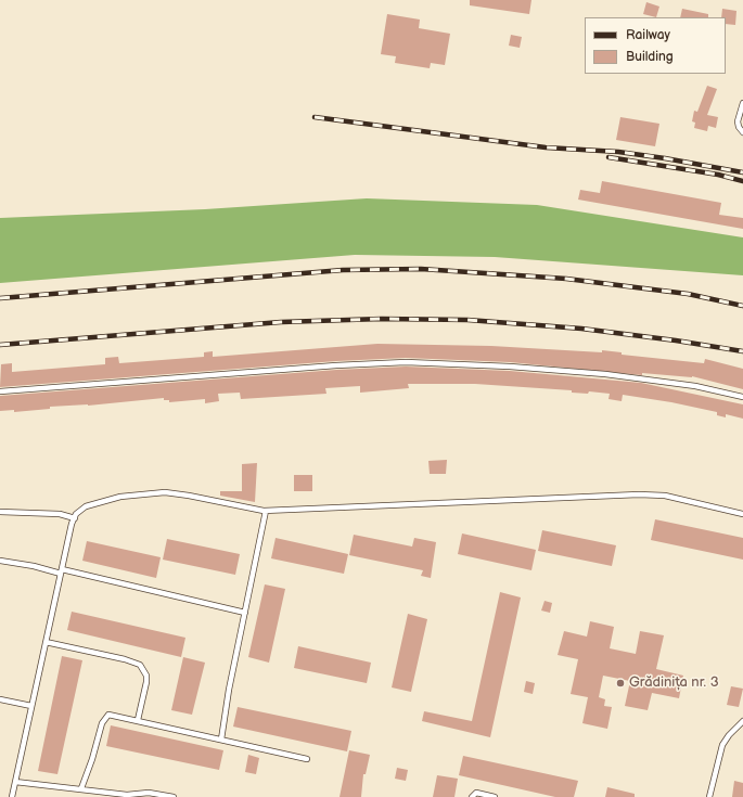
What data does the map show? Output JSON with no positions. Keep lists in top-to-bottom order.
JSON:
{
  "places": ["Grădinița nr. 3"],
  "legend": ["Railway", "Building"]
}
